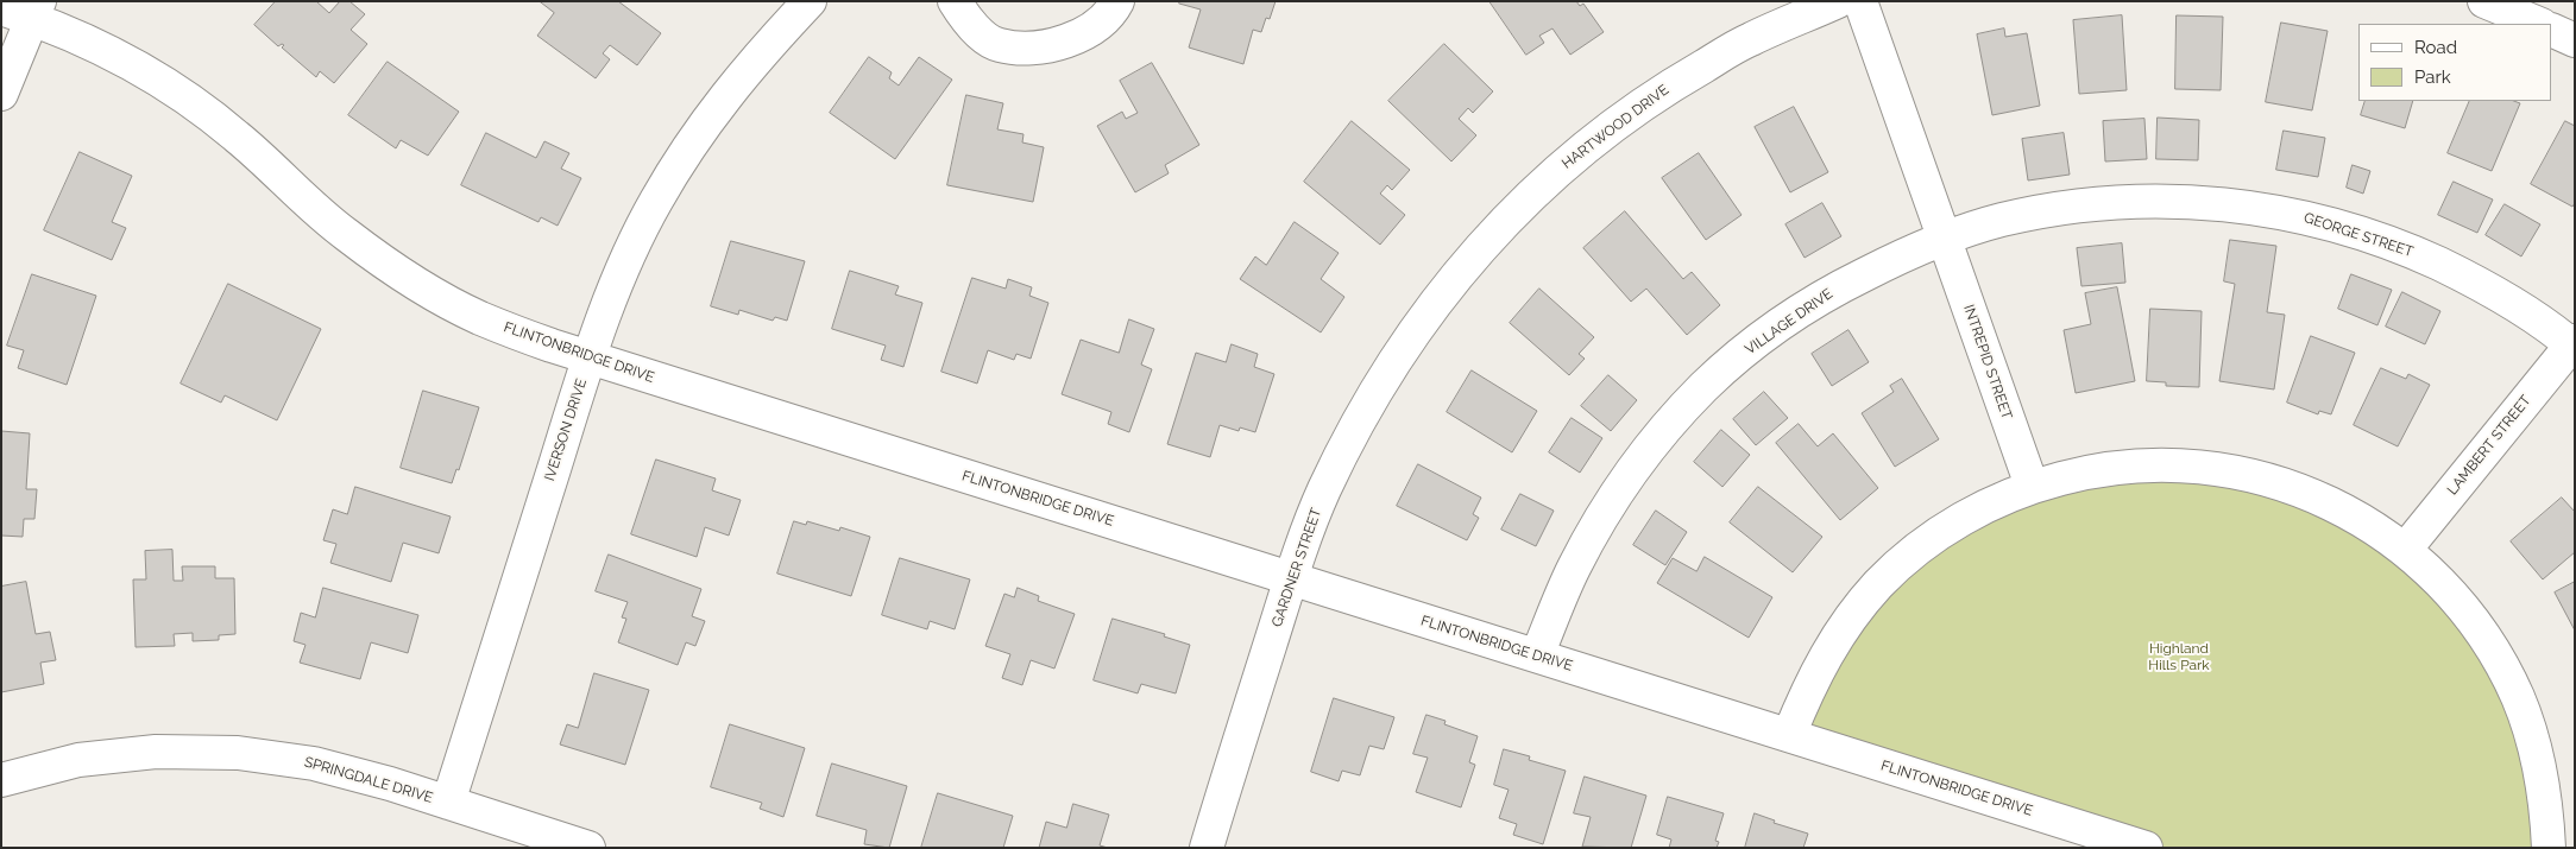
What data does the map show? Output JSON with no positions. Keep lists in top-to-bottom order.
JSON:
{
  "streets": {
    "street": [
      "HARTWOOD DRIVE",
      "GEORGE STREET",
      "VILLAGE DRIVE",
      "FLINTONBRIDGE DRIVE",
      "INTREPID STREET",
      "IVERSON DRIVE",
      "LAMBERT STREET",
      "GARDNER STREET",
      "SPRINGDALE DRIVE"
    ]
  },
  "crossings": [
    ["HARTWOOD DRIVE", "GARDNER STREET"],
    ["GEORGE STREET", "VILLAGE DRIVE"],
    ["GEORGE STREET", "INTREPID STREET"],
    ["GEORGE STREET", "LAMBERT STREET"],
    ["VILLAGE DRIVE", "FLINTONBRIDGE DRIVE"],
    ["VILLAGE DRIVE", "INTREPID STREET"],
    ["FLINTONBRIDGE DRIVE", "IVERSON DRIVE"],
    ["FLINTONBRIDGE DRIVE", "GARDNER STREET"],
    ["IVERSON DRIVE", "SPRINGDALE DRIVE"]
  ],
  "parks": ["Highland Hills Park"],
  "legend": ["Road", "Park"]
}
